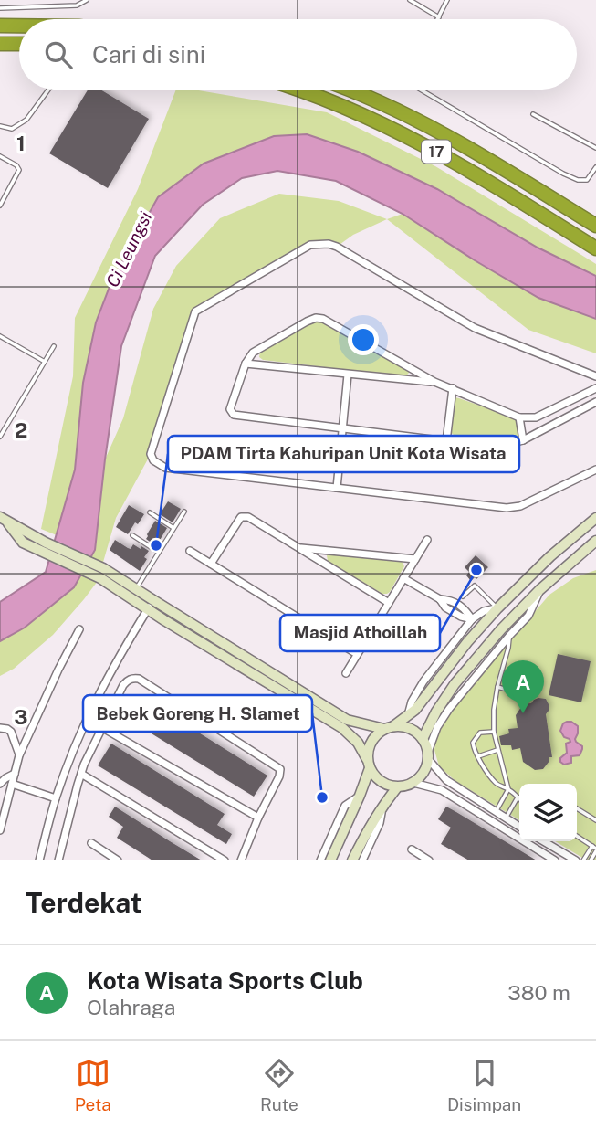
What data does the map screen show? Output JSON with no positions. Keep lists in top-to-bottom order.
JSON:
{
  "streets": {
    "highway": ["17"]
  },
  "water": ["Ci Leungsi"],
  "places": ["PDAM Tirta Kahuripan Unit Kota Wisata", "Masjid Athoillah", "Bebek Goreng H. Slamet"],
  "page": {
    "search": "Cari di sini",
    "pins": "A",
    "heading": "Terdekat",
    "list": [
      {
        "mark": "A",
        "name": "Kota Wisata Sports Club",
        "note": "Olahraga",
        "value": "380 m"
      }
    ],
    "nav": ["Peta", "Rute", "Disimpan"]
  },
  "grid": {
    "rows": ["1", "2", "3"]
  }
}
